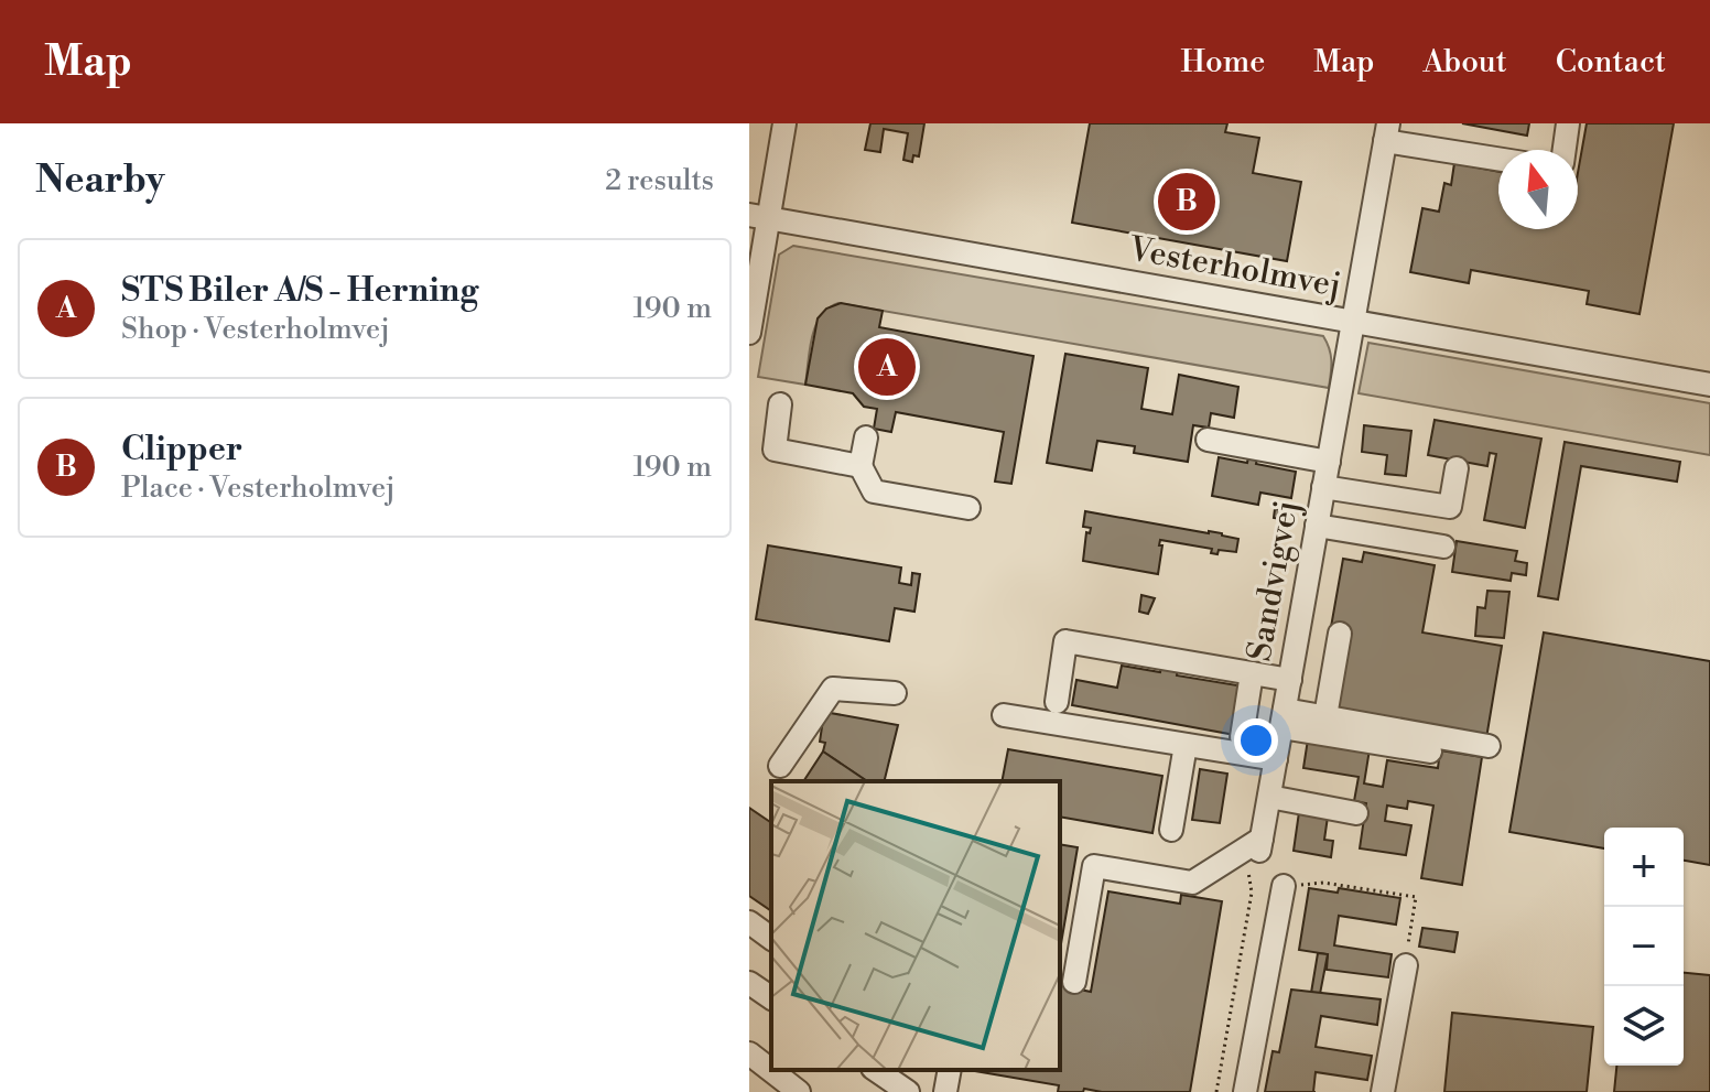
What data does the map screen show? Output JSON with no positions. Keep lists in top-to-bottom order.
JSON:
{
  "streets": {
    "street": ["Vesterholmvej", "Sandvigvej"]
  },
  "crossings": [
    ["Vesterholmvej", "Sandvigvej"]
  ],
  "north": "top",
  "page": {
    "header": "Map",
    "nav": [
      "Home",
      "Map",
      "About",
      "Contact"
    ],
    "heading": ["Nearby", "2 results"],
    "pins": ["B", "A"],
    "list": [
      {
        "mark": "A",
        "name": "STS Biler A/S - Herning",
        "note": "Shop · Vesterholmvej",
        "value": "190 m"
      },
      {
        "mark": "B",
        "name": "Clipper",
        "note": "Place · Vesterholmvej",
        "value": "190 m"
      }
    ],
    "map_buttons": ["+", "−"]
  }
}
